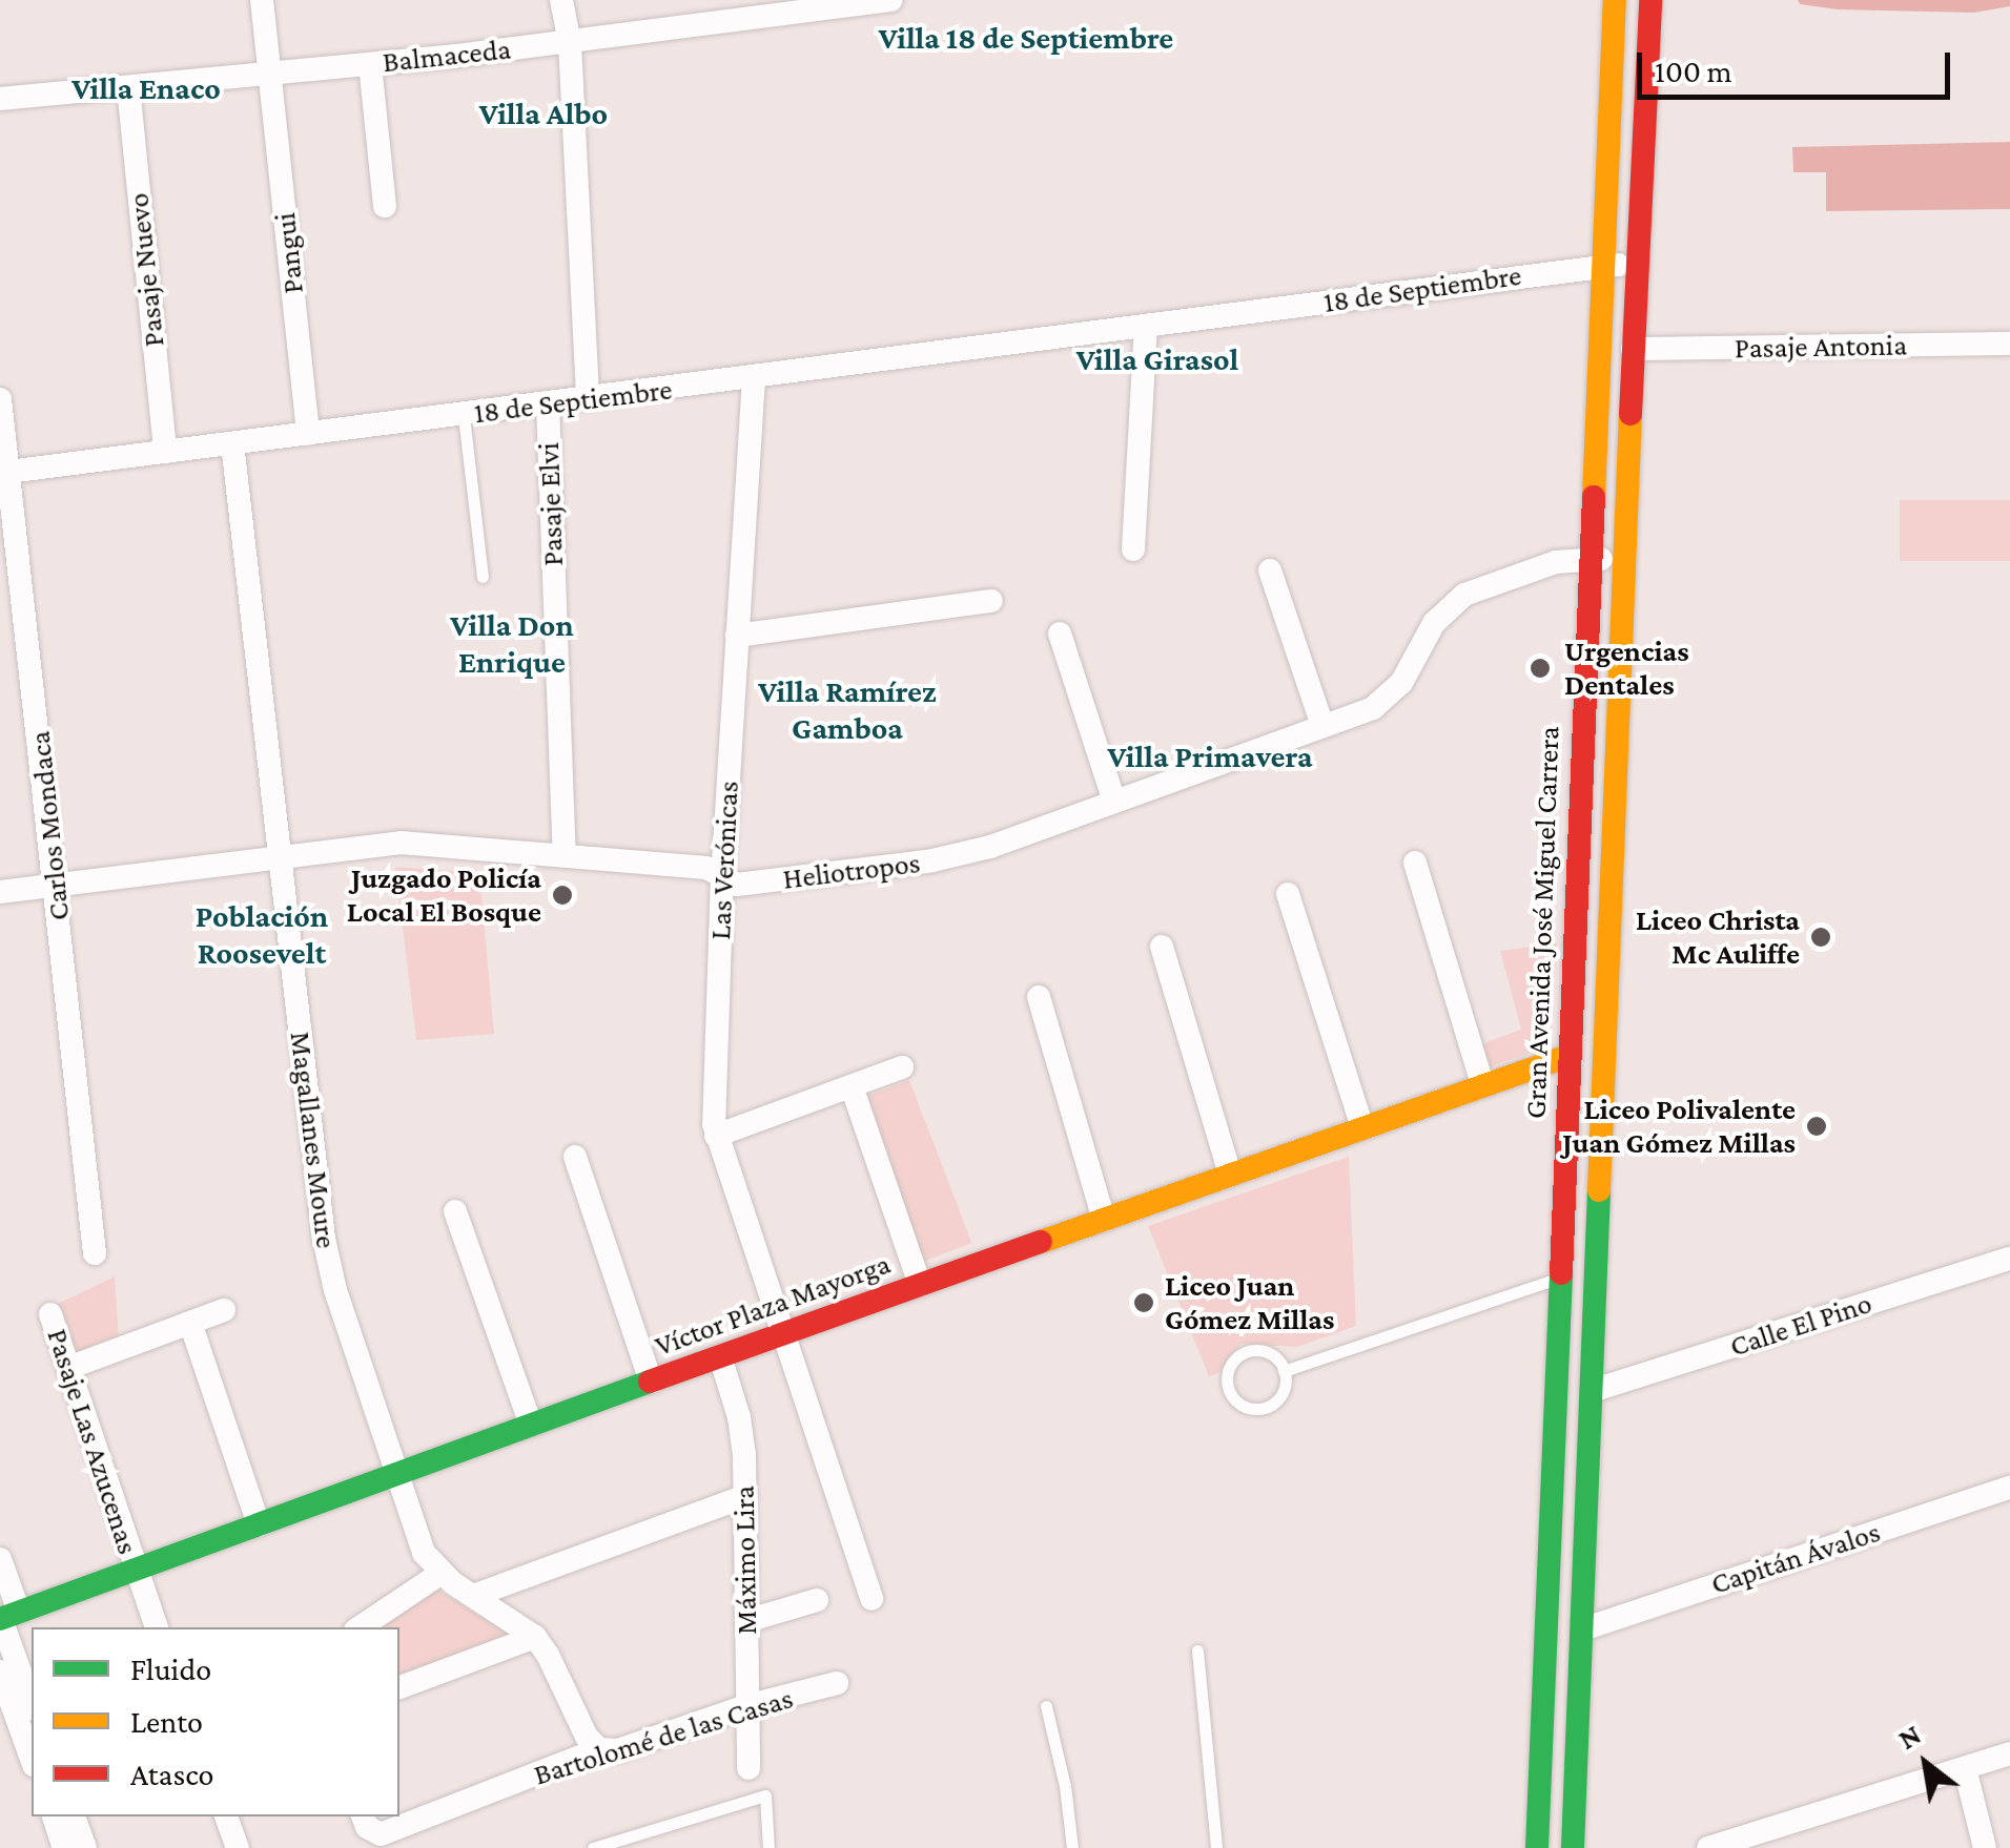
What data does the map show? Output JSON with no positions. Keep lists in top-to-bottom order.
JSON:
{
  "streets": {
    "main road": ["Gran Avenida José Miguel Carrera", "Víctor Plaza Mayorga"],
    "street": [
      "Balmaceda",
      "Pangui",
      "Pasaje Nuevo",
      "18 de Septiembre",
      "Pasaje Antonia",
      "Pasaje Elvi",
      "Carlos Mondaca",
      "Las Verónicas",
      "Heliotropos",
      "Magallanes Moure",
      "Calle El Pino",
      "Pasaje Las Azucenas",
      "Capitán Ávalos",
      "Máximo Lira",
      "Bartolomé de las Casas"
    ]
  },
  "crossings": [
    ["Balmaceda", "Pangui"],
    ["Balmaceda", "Pasaje Nuevo"],
    ["Pangui", "18 de Septiembre"],
    ["Pasaje Nuevo", "18 de Septiembre"],
    ["18 de Septiembre", "Pasaje Elvi"],
    ["18 de Septiembre", "Carlos Mondaca"],
    ["18 de Septiembre", "Las Verónicas"],
    ["18 de Septiembre", "Gran Avenida José Miguel Carrera"],
    ["18 de Septiembre", "Magallanes Moure"],
    ["Pasaje Elvi", "Heliotropos"],
    ["Carlos Mondaca", "Heliotropos"],
    ["Las Verónicas", "Heliotropos"],
    ["Las Verónicas", "Víctor Plaza Mayorga"],
    ["Heliotropos", "Gran Avenida José Miguel Carrera"],
    ["Heliotropos", "Magallanes Moure"],
    ["Gran Avenida José Miguel Carrera", "Víctor Plaza Mayorga"],
    ["Magallanes Moure", "Víctor Plaza Mayorga"],
    ["Magallanes Moure", "Bartolomé de las Casas"],
    ["Víctor Plaza Mayorga", "Pasaje Las Azucenas"],
    ["Víctor Plaza Mayorga", "Máximo Lira"],
    ["Máximo Lira", "Bartolomé de las Casas"]
  ],
  "districts": [
    "Villa 18 de Septiembre",
    "Villa Enaco",
    "Villa Albo",
    "Villa Girasol",
    "Villa Don Enrique",
    "Villa Ramírez Gamboa",
    "Villa Primavera",
    "Población Roosevelt"
  ],
  "places": [
    "Urgencias Dentales",
    "Juzgado Policía Local El Bosque",
    "Liceo Christa Mc Auliffe",
    "Liceo Polivalente Juan Gómez Millas",
    "Liceo Juan Gómez Millas"
  ],
  "legend": ["Fluido", "Lento", "Atasco"],
  "scale_bar": "100 m",
  "north": "top left"
}
